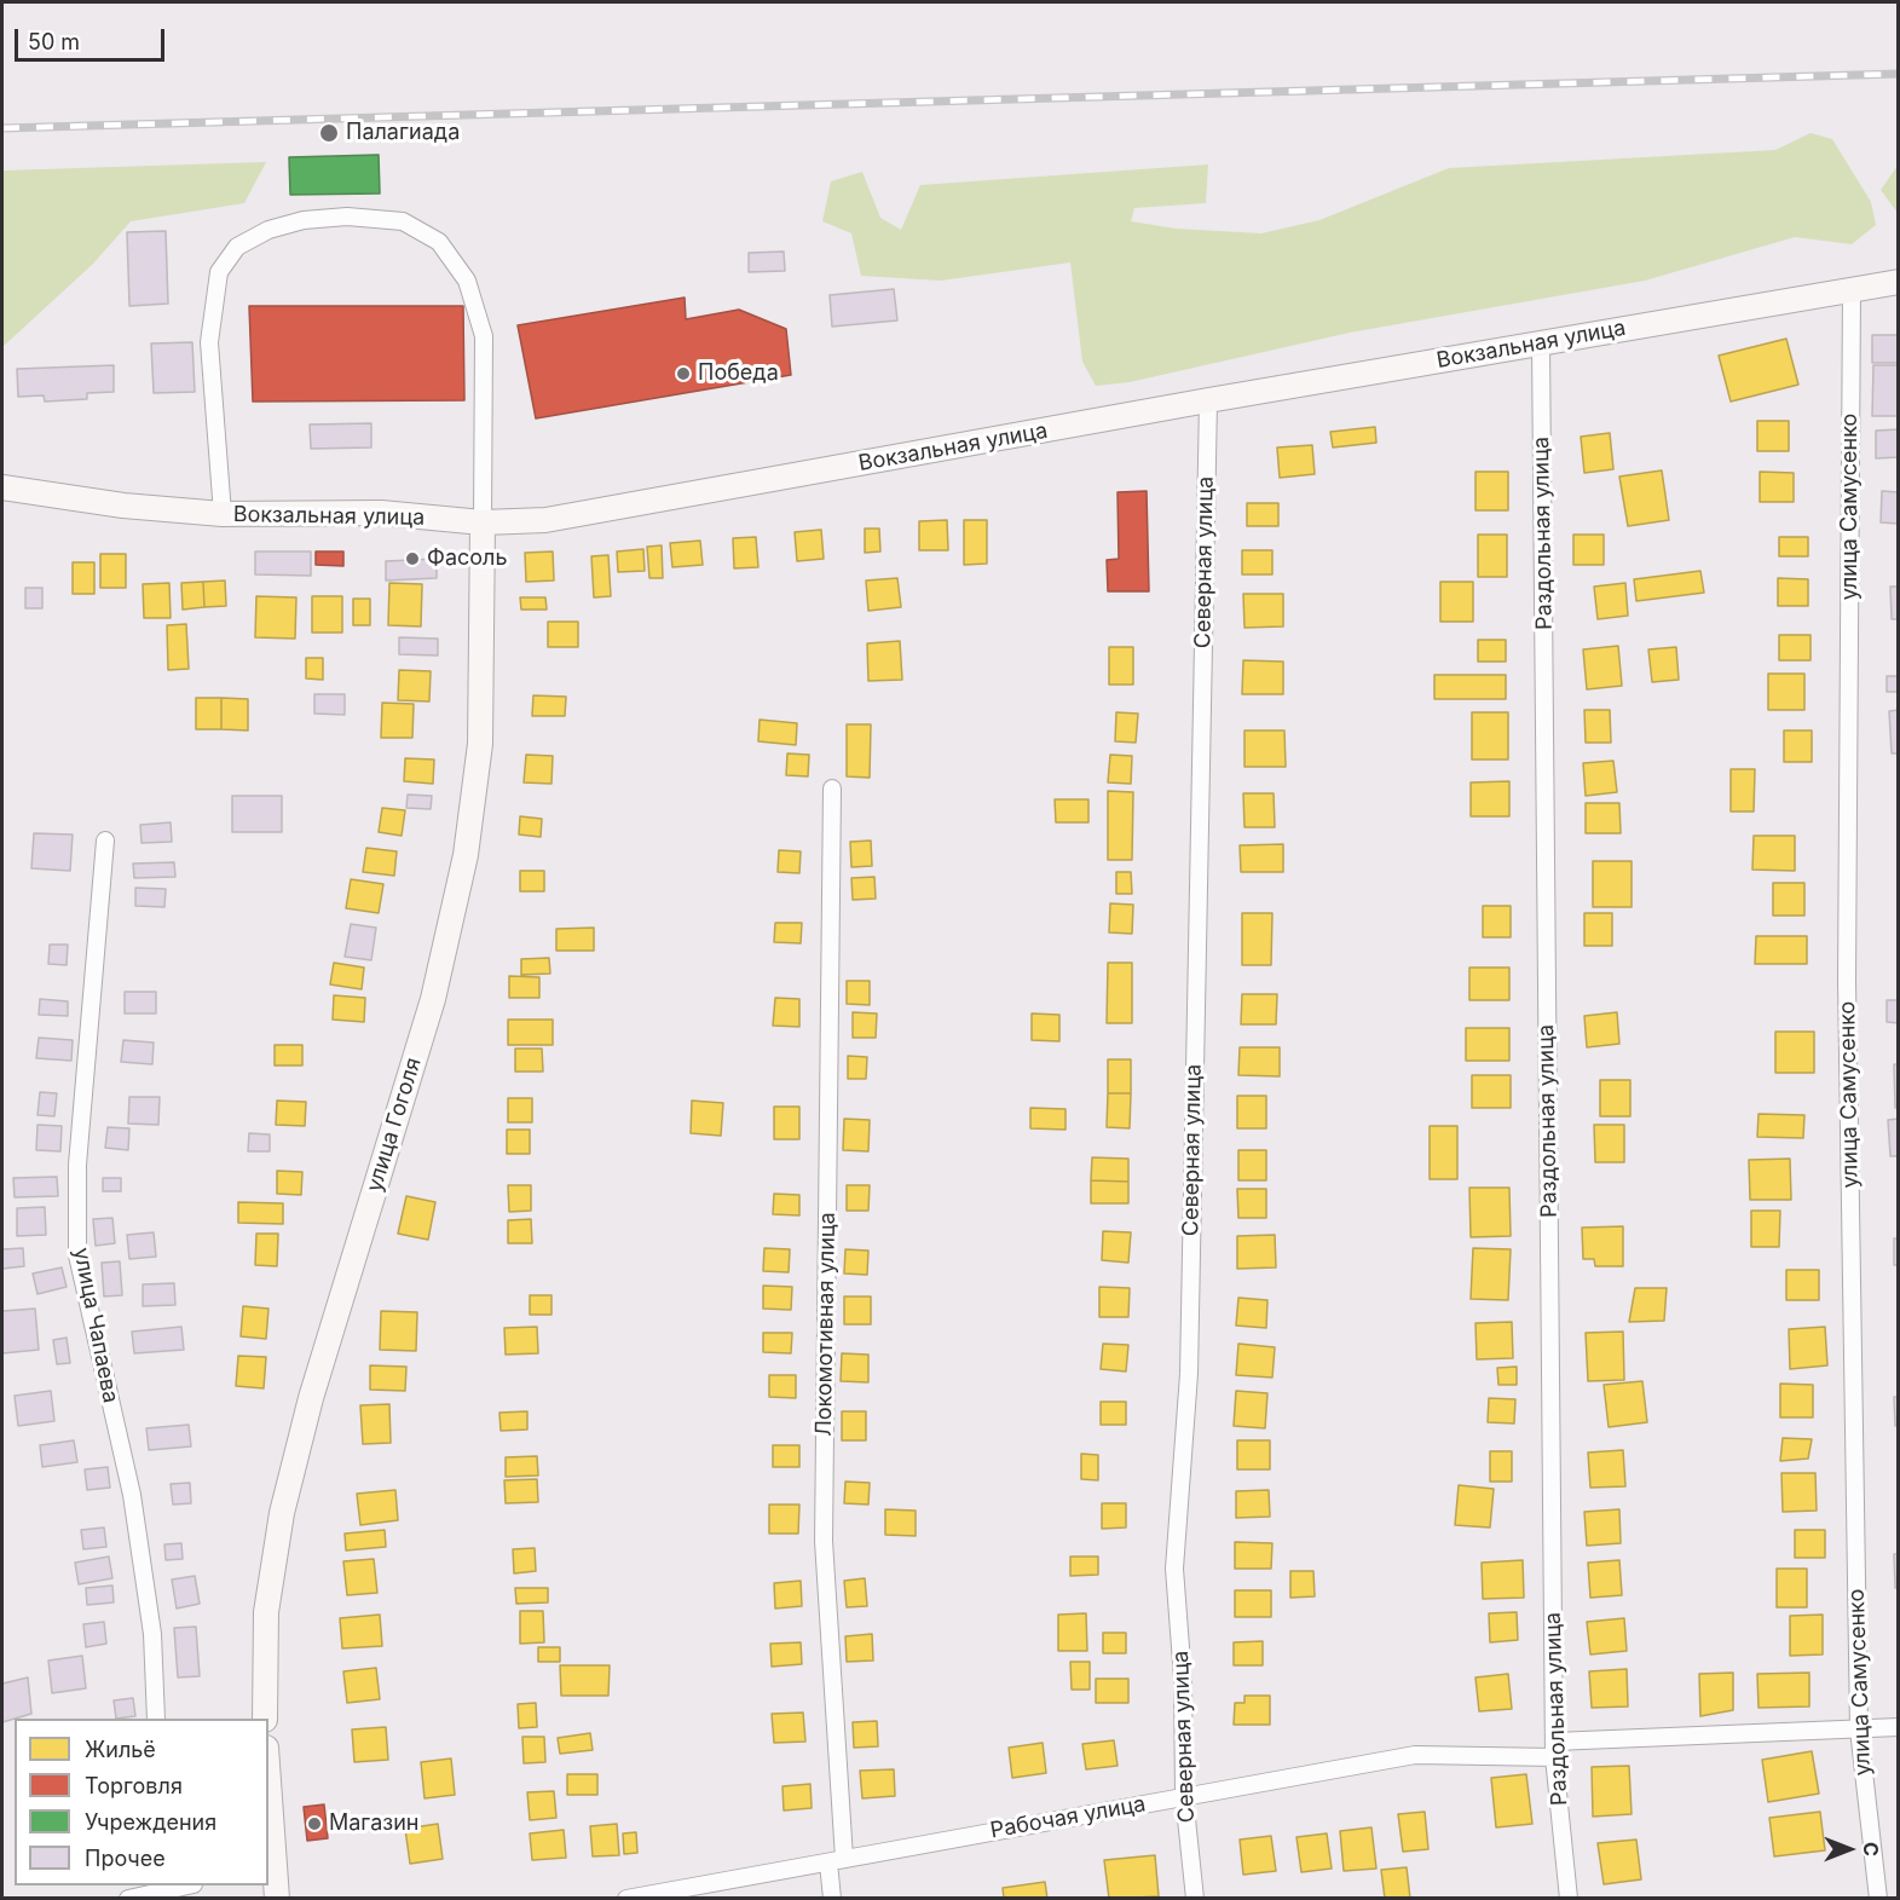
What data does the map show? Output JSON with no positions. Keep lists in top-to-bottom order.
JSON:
{
  "streets": {
    "main road": ["Вокзальная улица", "улица Гоголя"],
    "street": [
      "улица Самусенко",
      "Раздольная улица",
      "Северная улица",
      "Локомотивная улица",
      "улица Чапаева",
      "Рабочая улица"
    ]
  },
  "crossings": [
    ["Вокзальная улица", "улица Самусенко"],
    ["Вокзальная улица", "Раздольная улица"],
    ["Вокзальная улица", "Северная улица"],
    ["Вокзальная улица", "улица Гоголя"],
    ["улица Самусенко", "Рабочая улица"],
    ["Раздольная улица", "Рабочая улица"],
    ["Северная улица", "Рабочая улица"],
    ["Локомотивная улица", "Рабочая улица"]
  ],
  "places": [
    "Палагиада",
    "Победа",
    "Фасоль",
    "Магазин"
  ],
  "legend": [
    "Жильё",
    "Торговля",
    "Учреждения",
    "Прочее"
  ],
  "scale_bar": "50 m",
  "north": "right"
}
